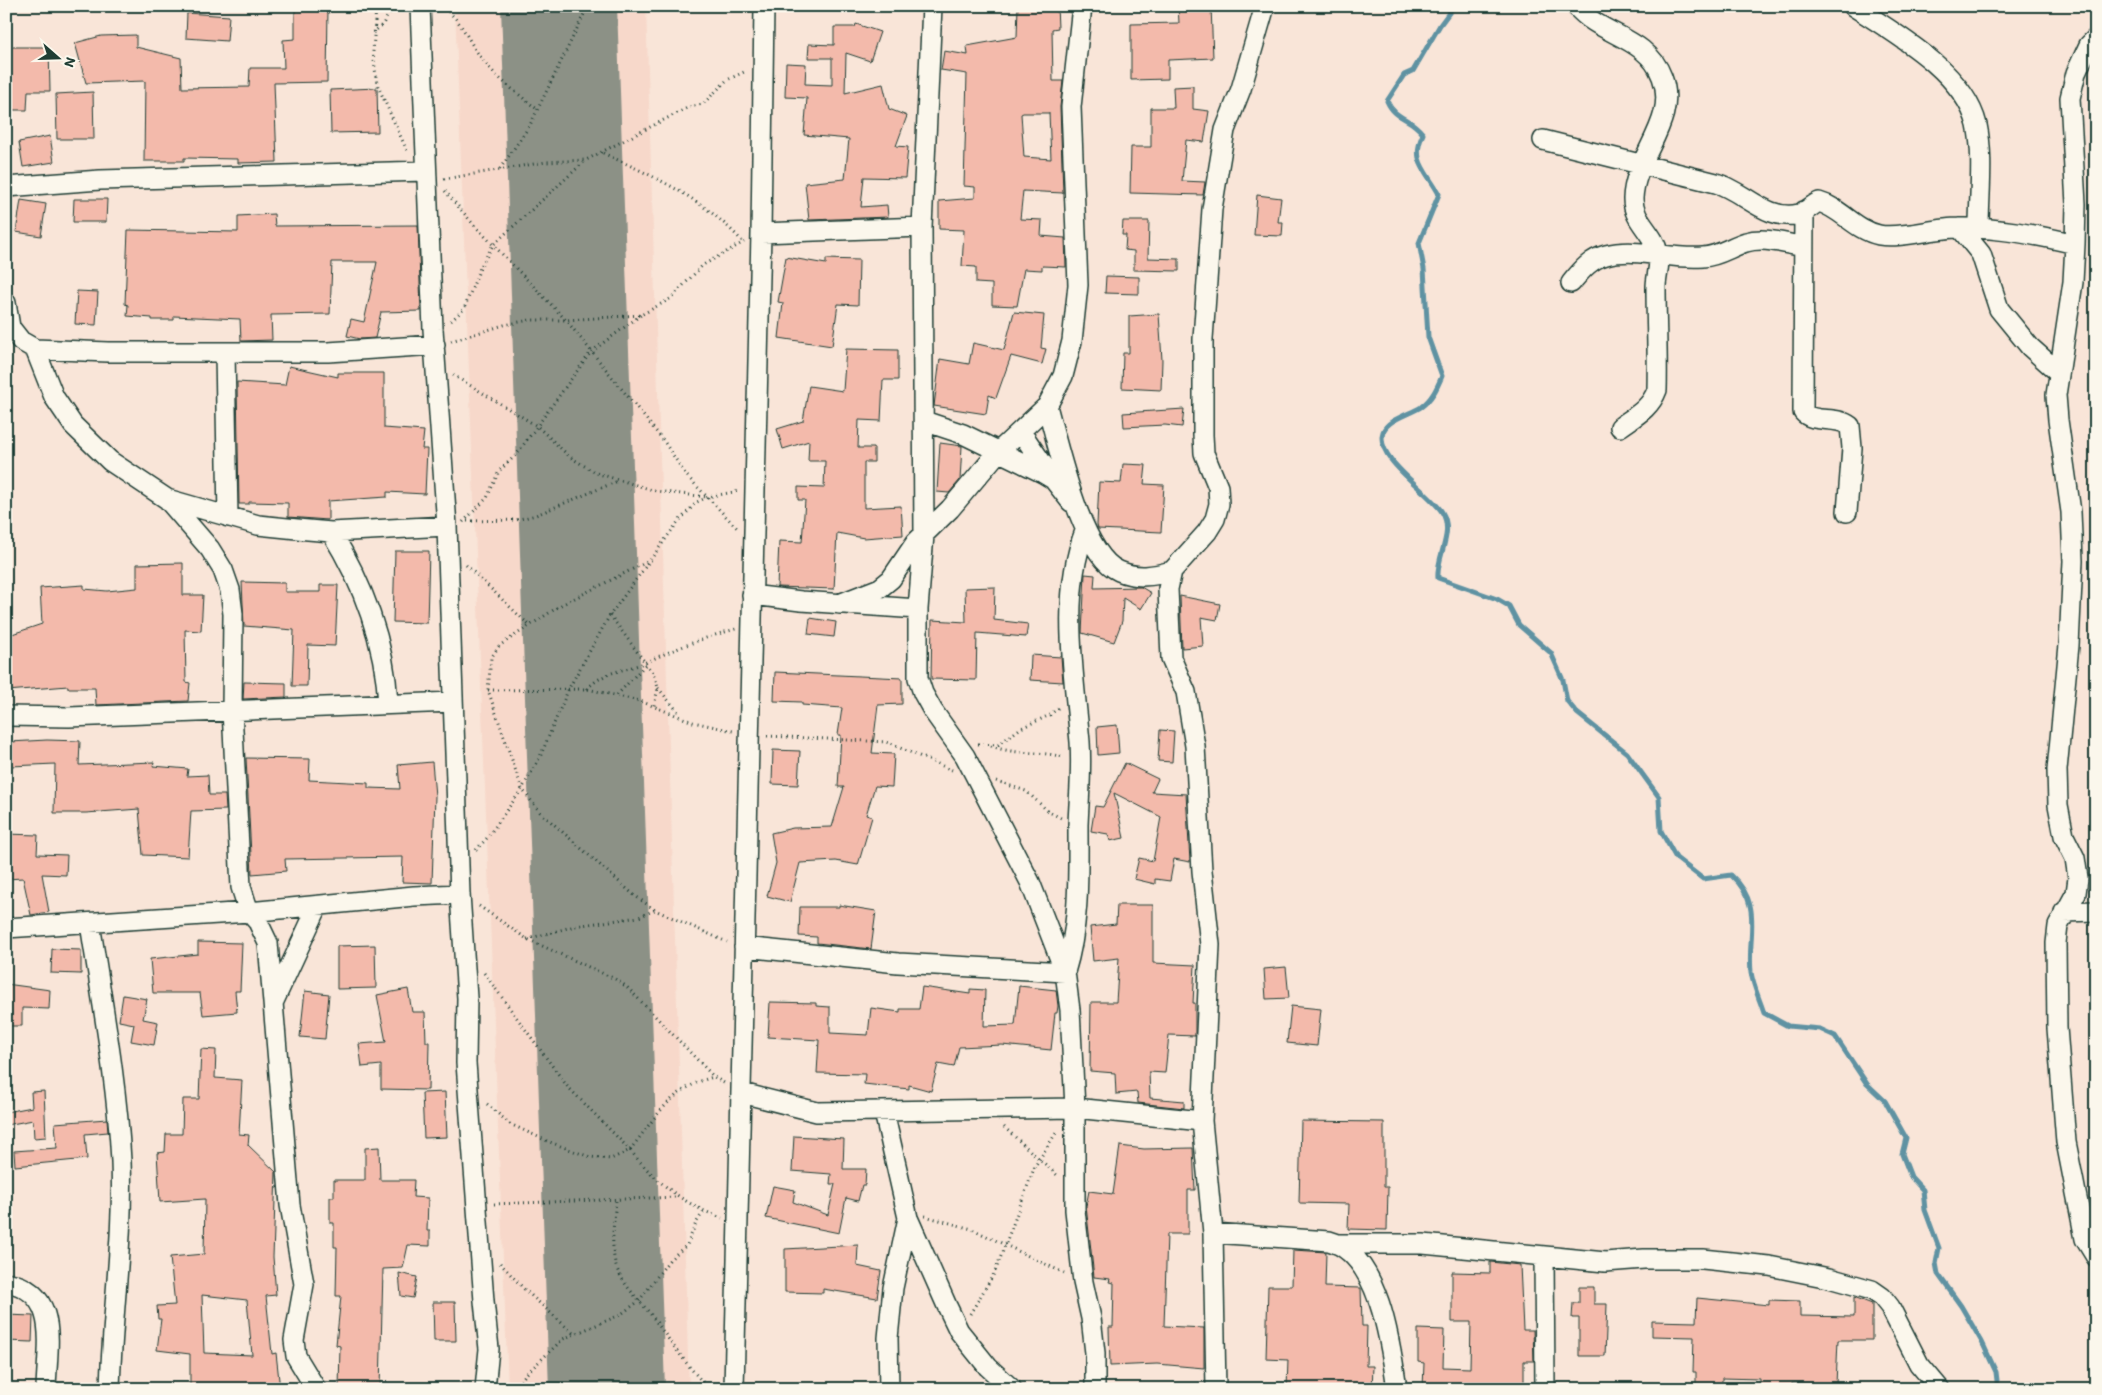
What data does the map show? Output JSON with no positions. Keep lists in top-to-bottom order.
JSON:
{
  "north": "right"
}
